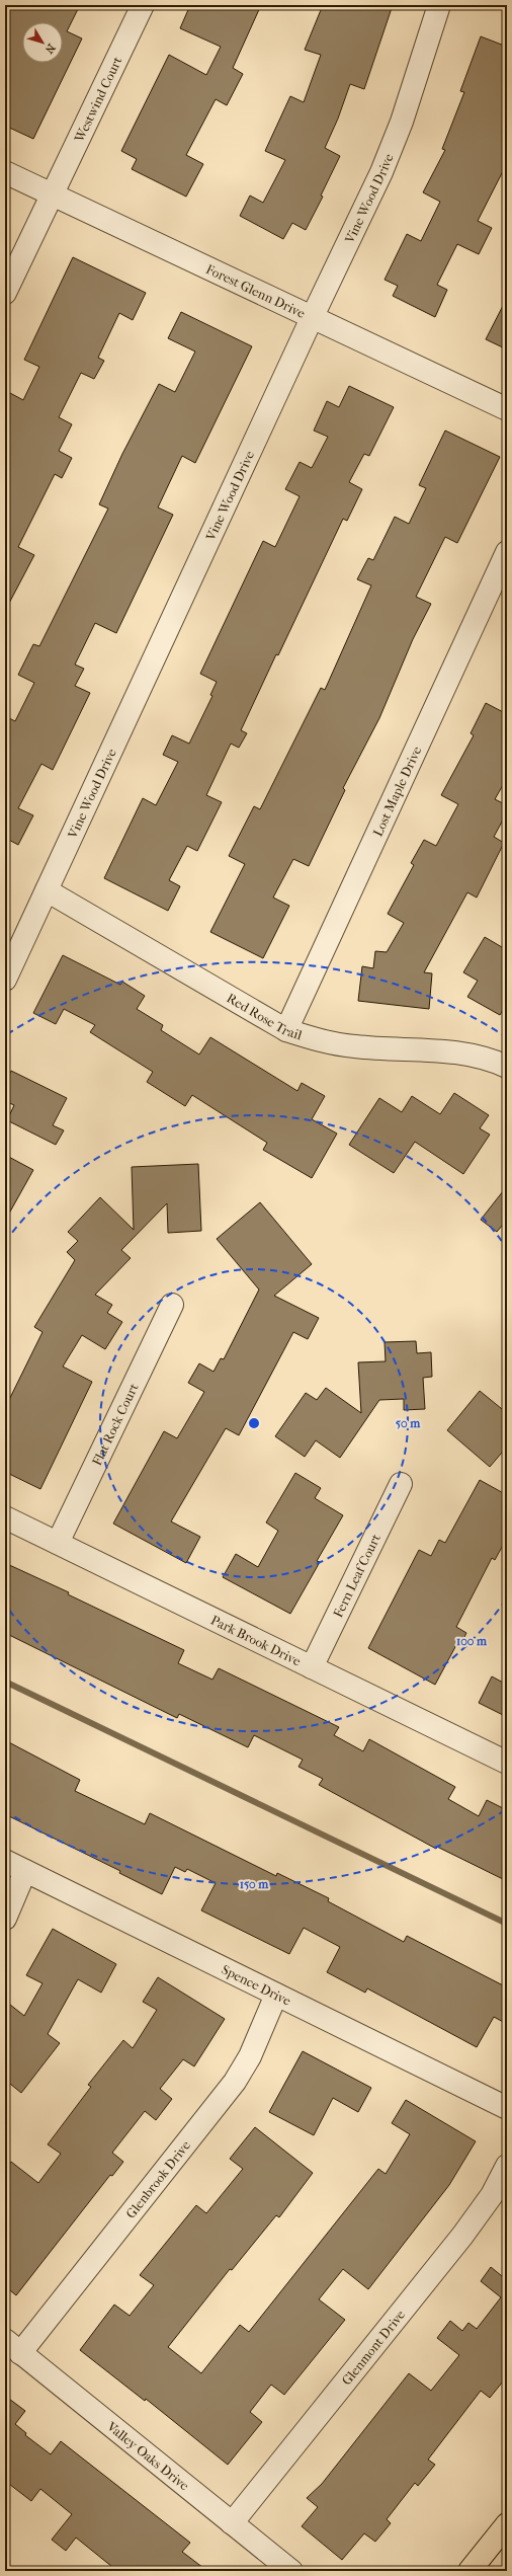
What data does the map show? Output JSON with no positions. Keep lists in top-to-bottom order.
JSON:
{
  "streets": {
    "street": [
      "Westwind Court",
      "Vine Wood Drive",
      "Forest Glenn Drive",
      "Lost Maple Drive",
      "Red Rose Trail",
      "Flat Rock Court",
      "Fern Leaf Court",
      "Park Brook Drive",
      "Spence Drive",
      "Glenbrook Drive",
      "Glenmont Drive",
      "Valley Oaks Drive"
    ]
  },
  "crossings": [
    ["Westwind Court", "Forest Glenn Drive"],
    ["Vine Wood Drive", "Forest Glenn Drive"],
    ["Vine Wood Drive", "Red Rose Trail"],
    ["Lost Maple Drive", "Red Rose Trail"],
    ["Flat Rock Court", "Park Brook Drive"],
    ["Fern Leaf Court", "Park Brook Drive"],
    ["Spence Drive", "Glenbrook Drive"],
    ["Glenbrook Drive", "Valley Oaks Drive"],
    ["Glenmont Drive", "Valley Oaks Drive"]
  ],
  "north": "bottom right",
  "rings": ["50 m", "100 m", "150 m"]
}
